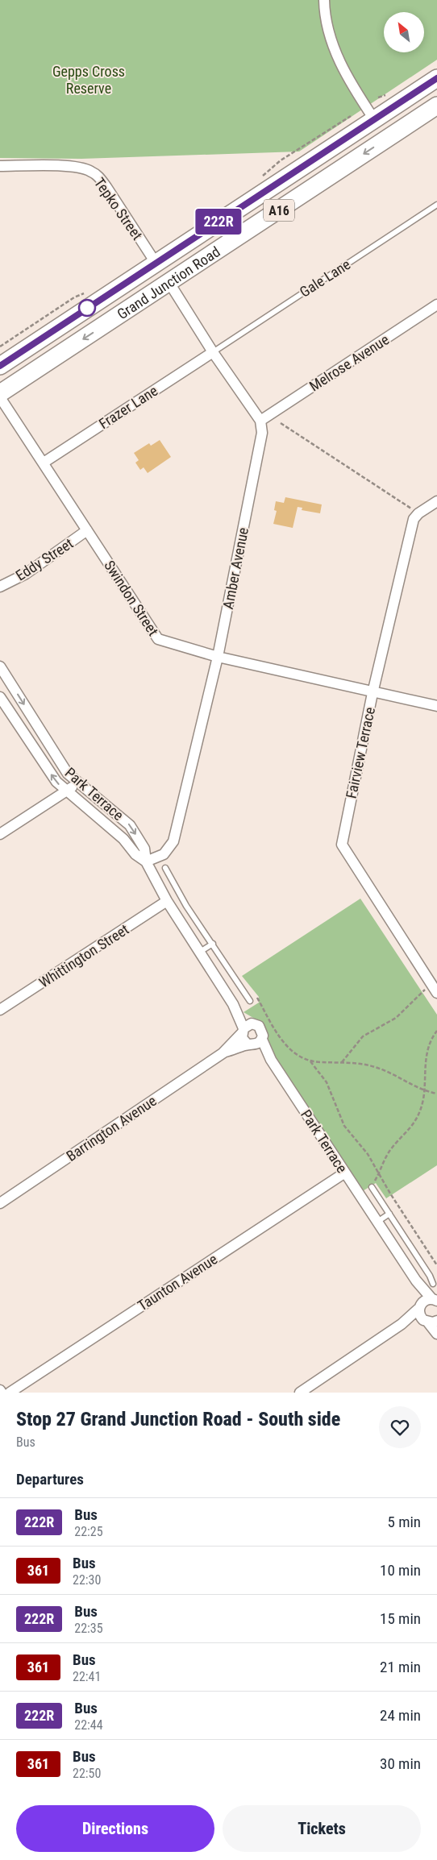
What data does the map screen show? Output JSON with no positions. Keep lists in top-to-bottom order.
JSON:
{
  "streets": {
    "highway": ["A16", "Grand Junction Road"],
    "street": [
      "Tepko Street",
      "Melrose Avenue",
      "Frazer Lane",
      "Eddy Street",
      "Amber Avenue",
      "Swindon Street",
      "Fairview Terrace",
      "Park Terrace",
      "Whittington Street",
      "Barrington Avenue",
      "Taunton Avenue"
    ],
    "lane": ["Gale Lane"]
  },
  "crossings": [
    ["Tepko Street", "Grand Junction Road"],
    ["Gale Lane", "Frazer Lane"],
    ["Melrose Avenue", "Amber Avenue"],
    ["Frazer Lane", "Swindon Street"],
    ["Eddy Street", "Swindon Street"],
    ["Amber Avenue", "Swindon Street"],
    ["Amber Avenue", "Park Terrace"],
    ["Swindon Street", "Fairview Terrace"],
    ["Park Terrace", "Whittington Street"],
    ["Park Terrace", "Barrington Avenue"],
    ["Park Terrace", "Taunton Avenue"]
  ],
  "parks": ["Gepps Cross Reserve"],
  "lines": ["bus line 222R"],
  "north": "top left",
  "page": {
    "on_map": "222R",
    "heading": [
      ["Stop 27 Grand Junction Road - South side", "Bus"],
      "Departures"
    ],
    "list": [
      {
        "mark": "222R",
        "name": "Bus",
        "note": "22:25",
        "value": "5 min"
      },
      {
        "mark": "361",
        "name": "Bus",
        "note": "22:30",
        "value": "10 min"
      },
      {
        "mark": "222R",
        "name": "Bus",
        "note": "22:35",
        "value": "15 min"
      },
      {
        "mark": "361",
        "name": "Bus",
        "note": "22:41",
        "value": "21 min"
      },
      {
        "mark": "222R",
        "name": "Bus",
        "note": "22:44",
        "value": "24 min"
      },
      {
        "mark": "361",
        "name": "Bus",
        "note": "22:50",
        "value": "30 min"
      }
    ],
    "buttons": ["Directions", "Tickets"]
  }
}
